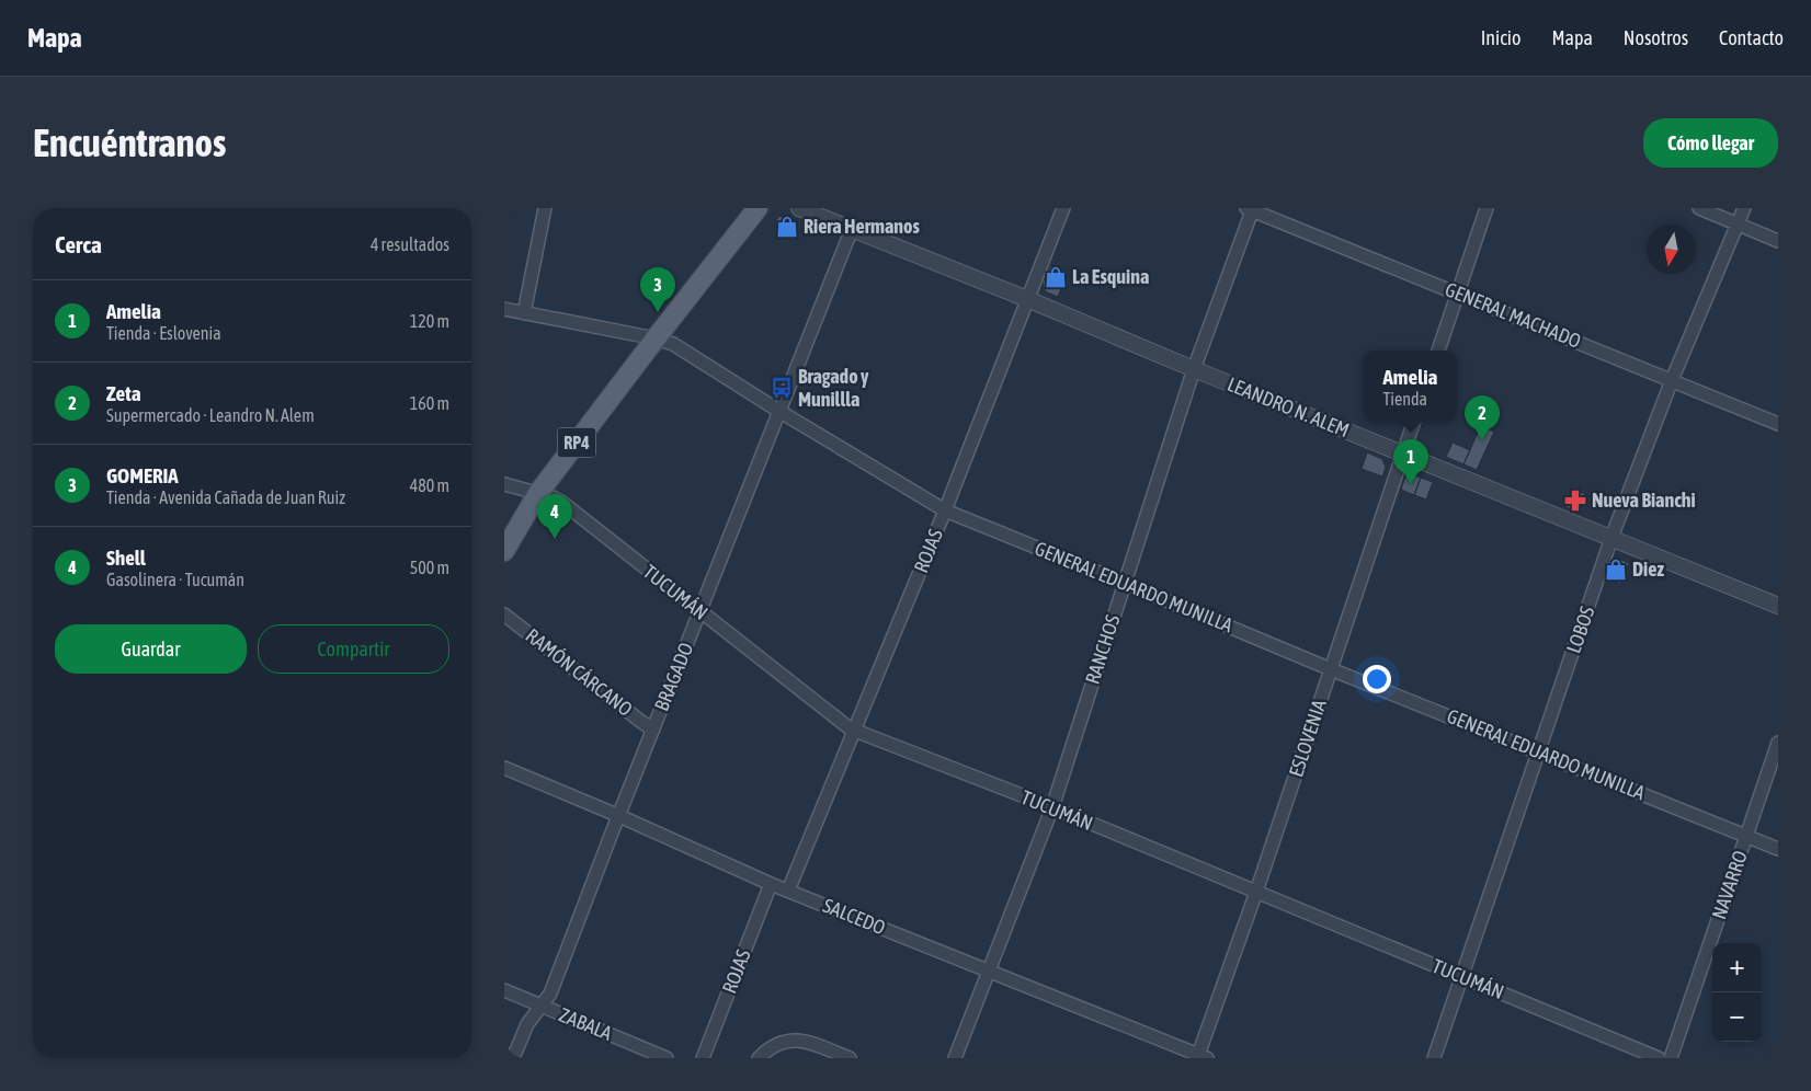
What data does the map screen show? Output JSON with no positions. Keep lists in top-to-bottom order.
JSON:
{
  "streets": {
    "main road": ["RP4"],
    "street": [
      "GENERAL MACHADO",
      "LEANDRO N. ALEM",
      "ROJAS",
      "GENERAL EDUARDO MUNILLA",
      "TUCUMÁN",
      "LOBOS",
      "RANCHOS",
      "RAMÓN CÁRCANO",
      "BRAGADO",
      "ESLOVENIA",
      "NAVARRO",
      "SALCEDO",
      "ZABALA"
    ]
  },
  "crossings": [
    ["GENERAL MACHADO", "LOBOS"],
    ["GENERAL MACHADO", "RANCHOS"],
    ["LEANDRO N. ALEM", "ROJAS"],
    ["LEANDRO N. ALEM", "LOBOS"],
    ["LEANDRO N. ALEM", "RANCHOS"],
    ["LEANDRO N. ALEM", "BRAGADO"],
    ["LEANDRO N. ALEM", "ESLOVENIA"],
    ["RP4", "GENERAL EDUARDO MUNILLA"],
    ["RP4", "TUCUMÁN"],
    ["ROJAS", "GENERAL EDUARDO MUNILLA"],
    ["ROJAS", "TUCUMÁN"],
    ["ROJAS", "SALCEDO"],
    ["GENERAL EDUARDO MUNILLA", "LOBOS"],
    ["GENERAL EDUARDO MUNILLA", "RANCHOS"],
    ["GENERAL EDUARDO MUNILLA", "BRAGADO"],
    ["GENERAL EDUARDO MUNILLA", "ESLOVENIA"],
    ["GENERAL EDUARDO MUNILLA", "NAVARRO"],
    ["TUCUMÁN", "LOBOS"],
    ["TUCUMÁN", "RANCHOS"],
    ["TUCUMÁN", "BRAGADO"],
    ["TUCUMÁN", "ESLOVENIA"],
    ["RANCHOS", "SALCEDO"],
    ["RAMÓN CÁRCANO", "BRAGADO"],
    ["BRAGADO", "SALCEDO"],
    ["BRAGADO", "ZABALA"],
    ["ESLOVENIA", "SALCEDO"]
  ],
  "places": {
    "shop": ["Riera Hermanos", "La Esquina", "Diez"],
    "bus stop": ["Bragado y Munillla"],
    "pharmacy": ["Nueva Bianchi"]
  },
  "north": "bottom",
  "page": {
    "header": "Mapa",
    "nav": [
      "Inicio",
      "Mapa",
      "Nosotros",
      "Contacto"
    ],
    "buttons": [
      "Cómo llegar",
      ["Guardar", "Compartir"]
    ],
    "title": "Encuéntranos",
    "heading": ["Cerca", "4 resultados"],
    "pins": [
      "3",
      "2",
      "1",
      "4"
    ],
    "list": [
      {
        "mark": "1",
        "name": "Amelia",
        "note": "Tienda · Eslovenia",
        "value": "120 m"
      },
      {
        "mark": "2",
        "name": "Zeta",
        "note": "Supermercado · Leandro N. Alem",
        "value": "160 m"
      },
      {
        "mark": "3",
        "name": "GOMERIA",
        "note": "Tienda · Avenida Cañada de Juan Ruiz",
        "value": "480 m"
      },
      {
        "mark": "4",
        "name": "Shell",
        "note": "Gasolinera · Tucumán",
        "value": "500 m"
      }
    ],
    "popup": ["Amelia", "Tienda"],
    "map_buttons": ["+", "−"]
  }
}
